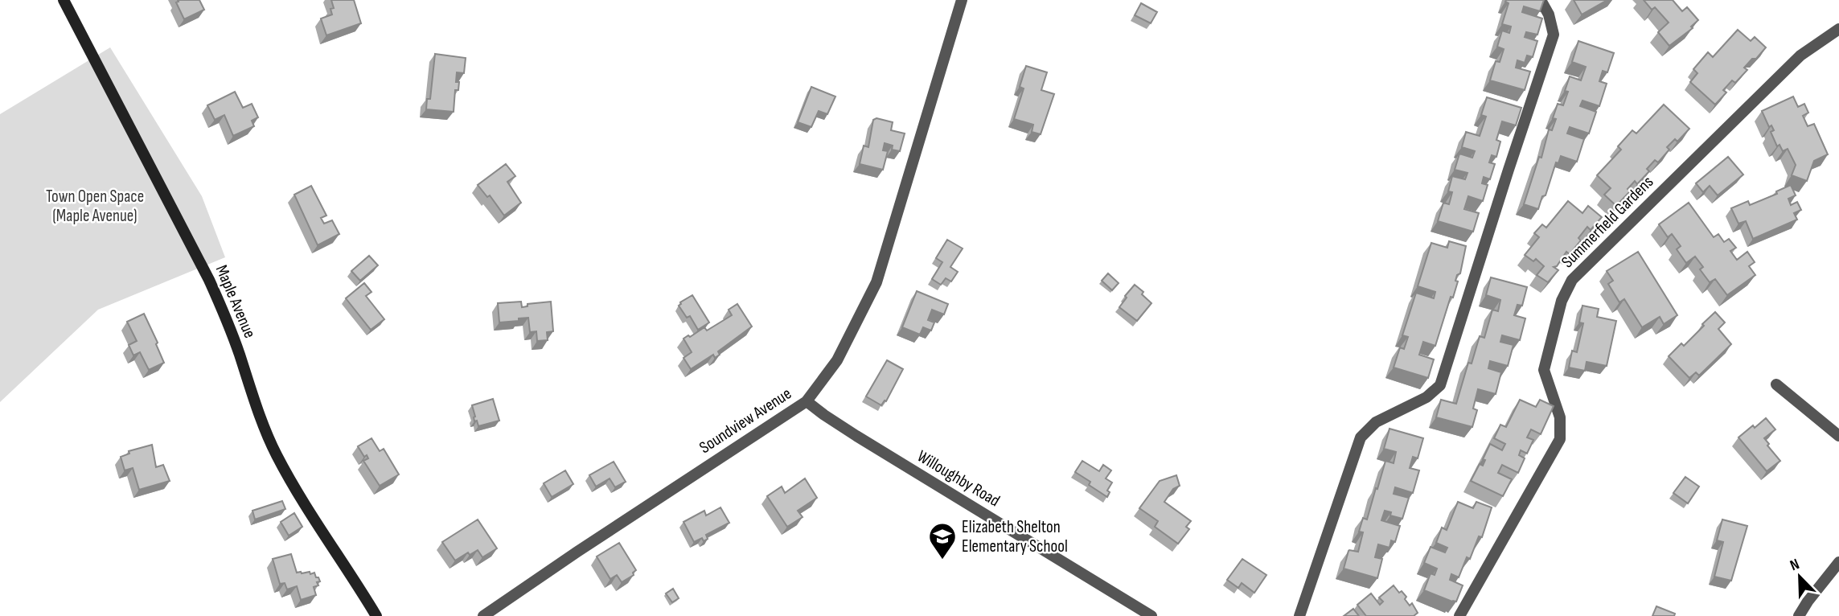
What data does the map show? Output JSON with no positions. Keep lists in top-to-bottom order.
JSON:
{
  "streets": {
    "main road": ["Maple Avenue"],
    "street": ["Summerfield Gardens", "Soundview Avenue", "Willoughby Road"]
  },
  "crossings": [
    ["Soundview Avenue", "Willoughby Road"]
  ],
  "parks": ["Town Open Space (Maple Avenue)"],
  "places": {
    "school or university": ["Elizabeth Shelton Elementary School"]
  },
  "north": "top left"
}
